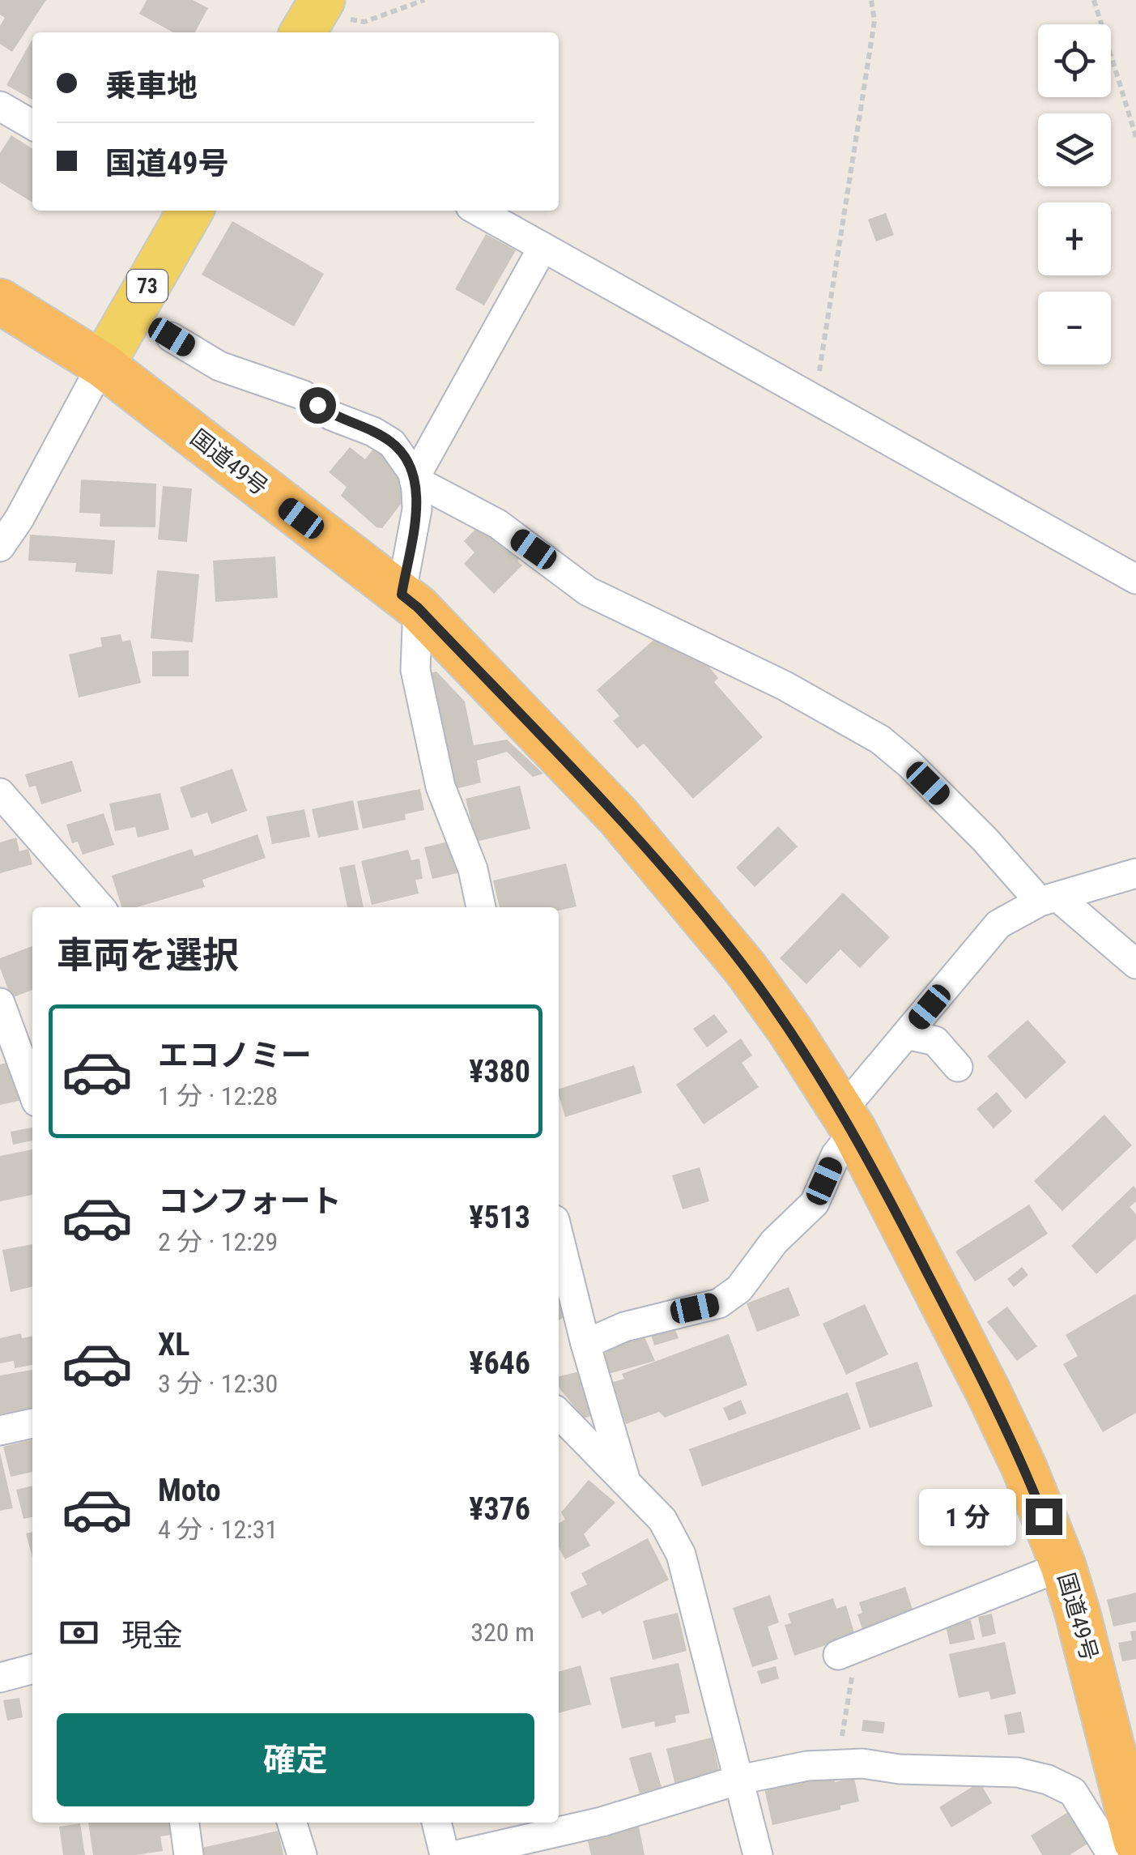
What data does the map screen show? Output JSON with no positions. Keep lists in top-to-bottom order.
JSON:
{
  "streets": {
    "highway": ["国道49号"],
    "main road": ["73"]
  },
  "crossings": [
    ["73", "国道49号"]
  ],
  "page": {
    "map_buttons": ["+", "−"],
    "banner": ["乗車地", "国道49号"],
    "heading": "車両を選択",
    "list": [
      {
        "name": "エコノミー",
        "note": "1 分 · 12:28",
        "value": "¥380"
      },
      {
        "name": "コンフォート",
        "note": "2 分 · 12:29",
        "value": "¥513"
      },
      {
        "name": "XL",
        "note": "3 分 · 12:30",
        "value": "¥646"
      },
      {
        "name": "Moto",
        "note": "4 分 · 12:31",
        "value": "¥376"
      }
    ],
    "bubble": "1 分",
    "pay": ["現金", "320 m"],
    "buttons": "確定"
  }
}
